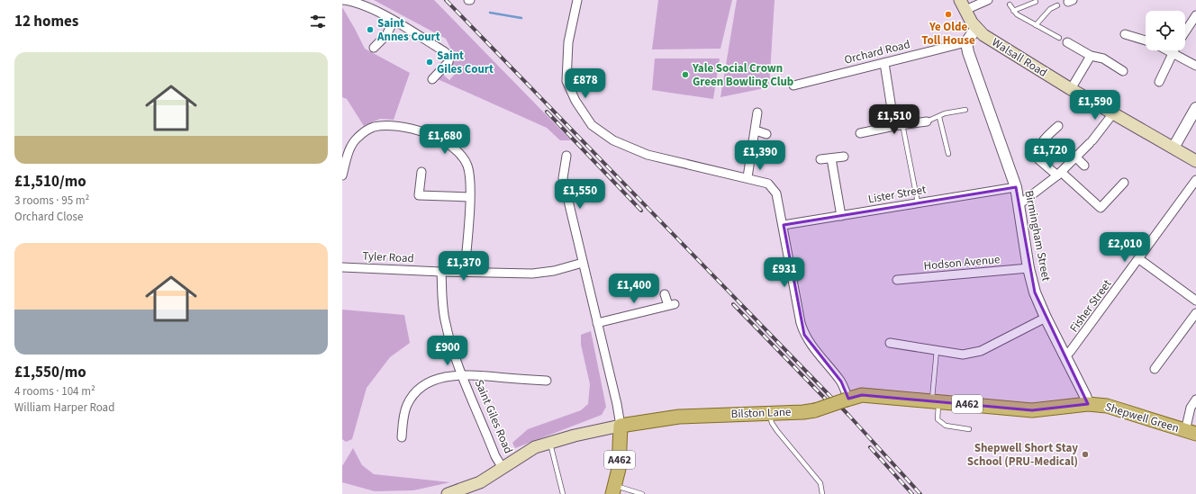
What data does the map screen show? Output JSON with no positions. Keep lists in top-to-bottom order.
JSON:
{
  "streets": {
    "main road": [
      "Walsall Road",
      "A462",
      "Bilston Lane",
      "Shepwell Green"
    ],
    "street": [
      "Orchard Road",
      "Lister Street",
      "Birmingham Street",
      "Tyler Road",
      "Hodson Avenue",
      "Fisher Street",
      "Saint Giles Road"
    ]
  },
  "crossings": [
    ["Orchard Road", "Birmingham Street"],
    ["Lister Street", "Birmingham Street"],
    ["Birmingham Street", "Hodson Avenue"],
    ["Birmingham Street", "Fisher Street"],
    ["Birmingham Street", "Bilston Lane"],
    ["Birmingham Street", "Shepwell Green"],
    ["Tyler Road", "Saint Giles Road"],
    ["A462", "Bilston Lane"],
    ["Bilston Lane", "Saint Giles Road"],
    ["Bilston Lane", "Shepwell Green"]
  ],
  "places": [
    "Ye Olde Toll House",
    "Saint Annes Court",
    "Saint Giles Court",
    "Yale Social Crown Green Bowling Club",
    "Shepwell Short Stay School (PRU-Medical)"
  ],
  "page": {
    "heading": "12 homes",
    "list": [
      {
        "name": "£1,510/mo",
        "note": "3 rooms · 95 m² · Orchard Close"
      },
      {
        "name": "£1,550/mo",
        "note": "4 rooms · 104 m² · William Harper Road"
      }
    ],
    "price": [
      "£878",
      "£1,590",
      "£1,510",
      "£1,680",
      "£1,720",
      "£1,390",
      "£1,550",
      "£2,010",
      "£1,370",
      "£931",
      "£1,400",
      "£900"
    ]
  }
}
